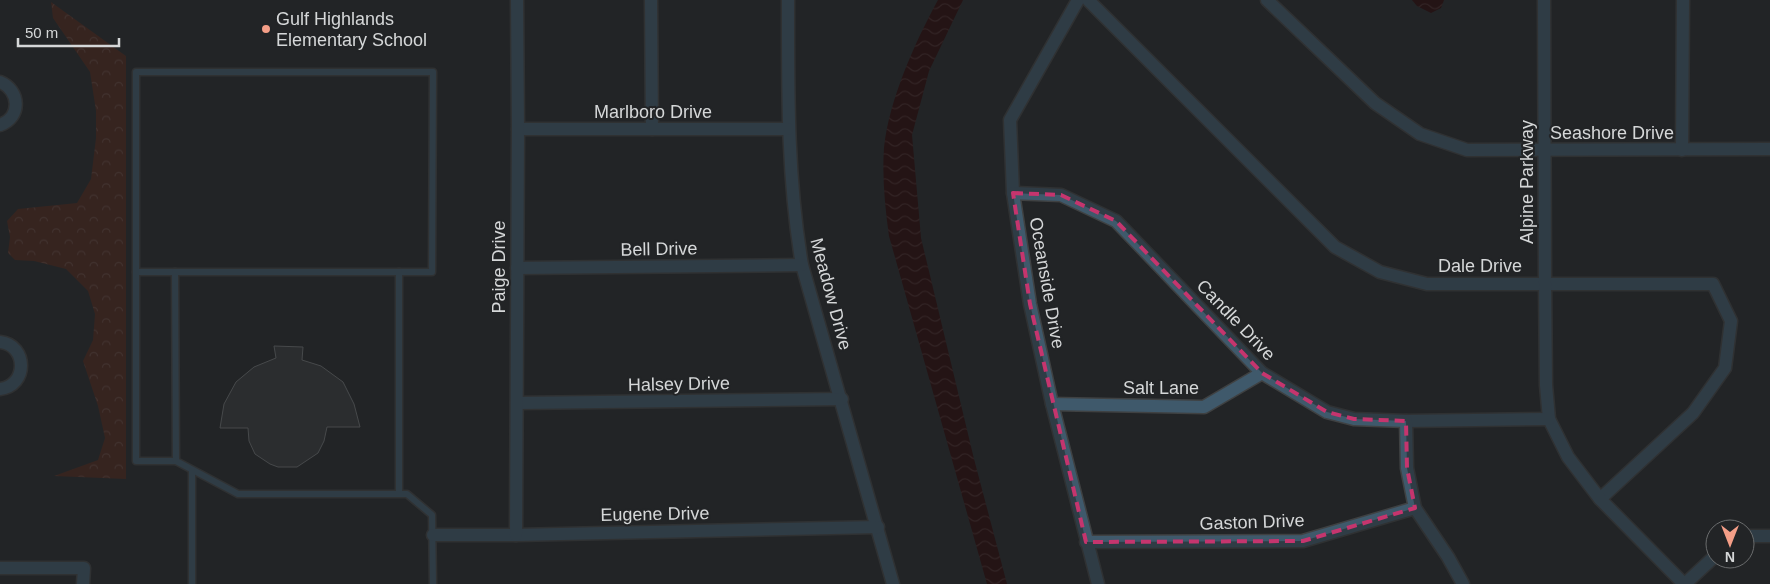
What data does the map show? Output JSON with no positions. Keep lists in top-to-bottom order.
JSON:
{
  "streets": {
    "street": [
      "Marlboro Drive",
      "Seashore Drive",
      "Alpine Parkway",
      "Bell Drive",
      "Dale Drive",
      "Paige Drive",
      "Oceanside Drive",
      "Meadow Drive",
      "Candle Drive",
      "Halsey Drive",
      "Salt Lane",
      "Eugene Drive",
      "Gaston Drive"
    ]
  },
  "crossings": [
    ["Marlboro Drive", "Paige Drive"],
    ["Marlboro Drive", "Meadow Drive"],
    ["Seashore Drive", "Alpine Parkway"],
    ["Alpine Parkway", "Dale Drive"],
    ["Alpine Parkway", "Candle Drive"],
    ["Bell Drive", "Paige Drive"],
    ["Bell Drive", "Meadow Drive"],
    ["Paige Drive", "Halsey Drive"],
    ["Paige Drive", "Eugene Drive"],
    ["Oceanside Drive", "Candle Drive"],
    ["Oceanside Drive", "Salt Lane"],
    ["Oceanside Drive", "Gaston Drive"],
    ["Meadow Drive", "Halsey Drive"],
    ["Meadow Drive", "Eugene Drive"],
    ["Candle Drive", "Salt Lane"]
  ],
  "places": ["Gulf Highlands Elementary School"],
  "scale_bar": "50 m",
  "north": "bottom"
}
